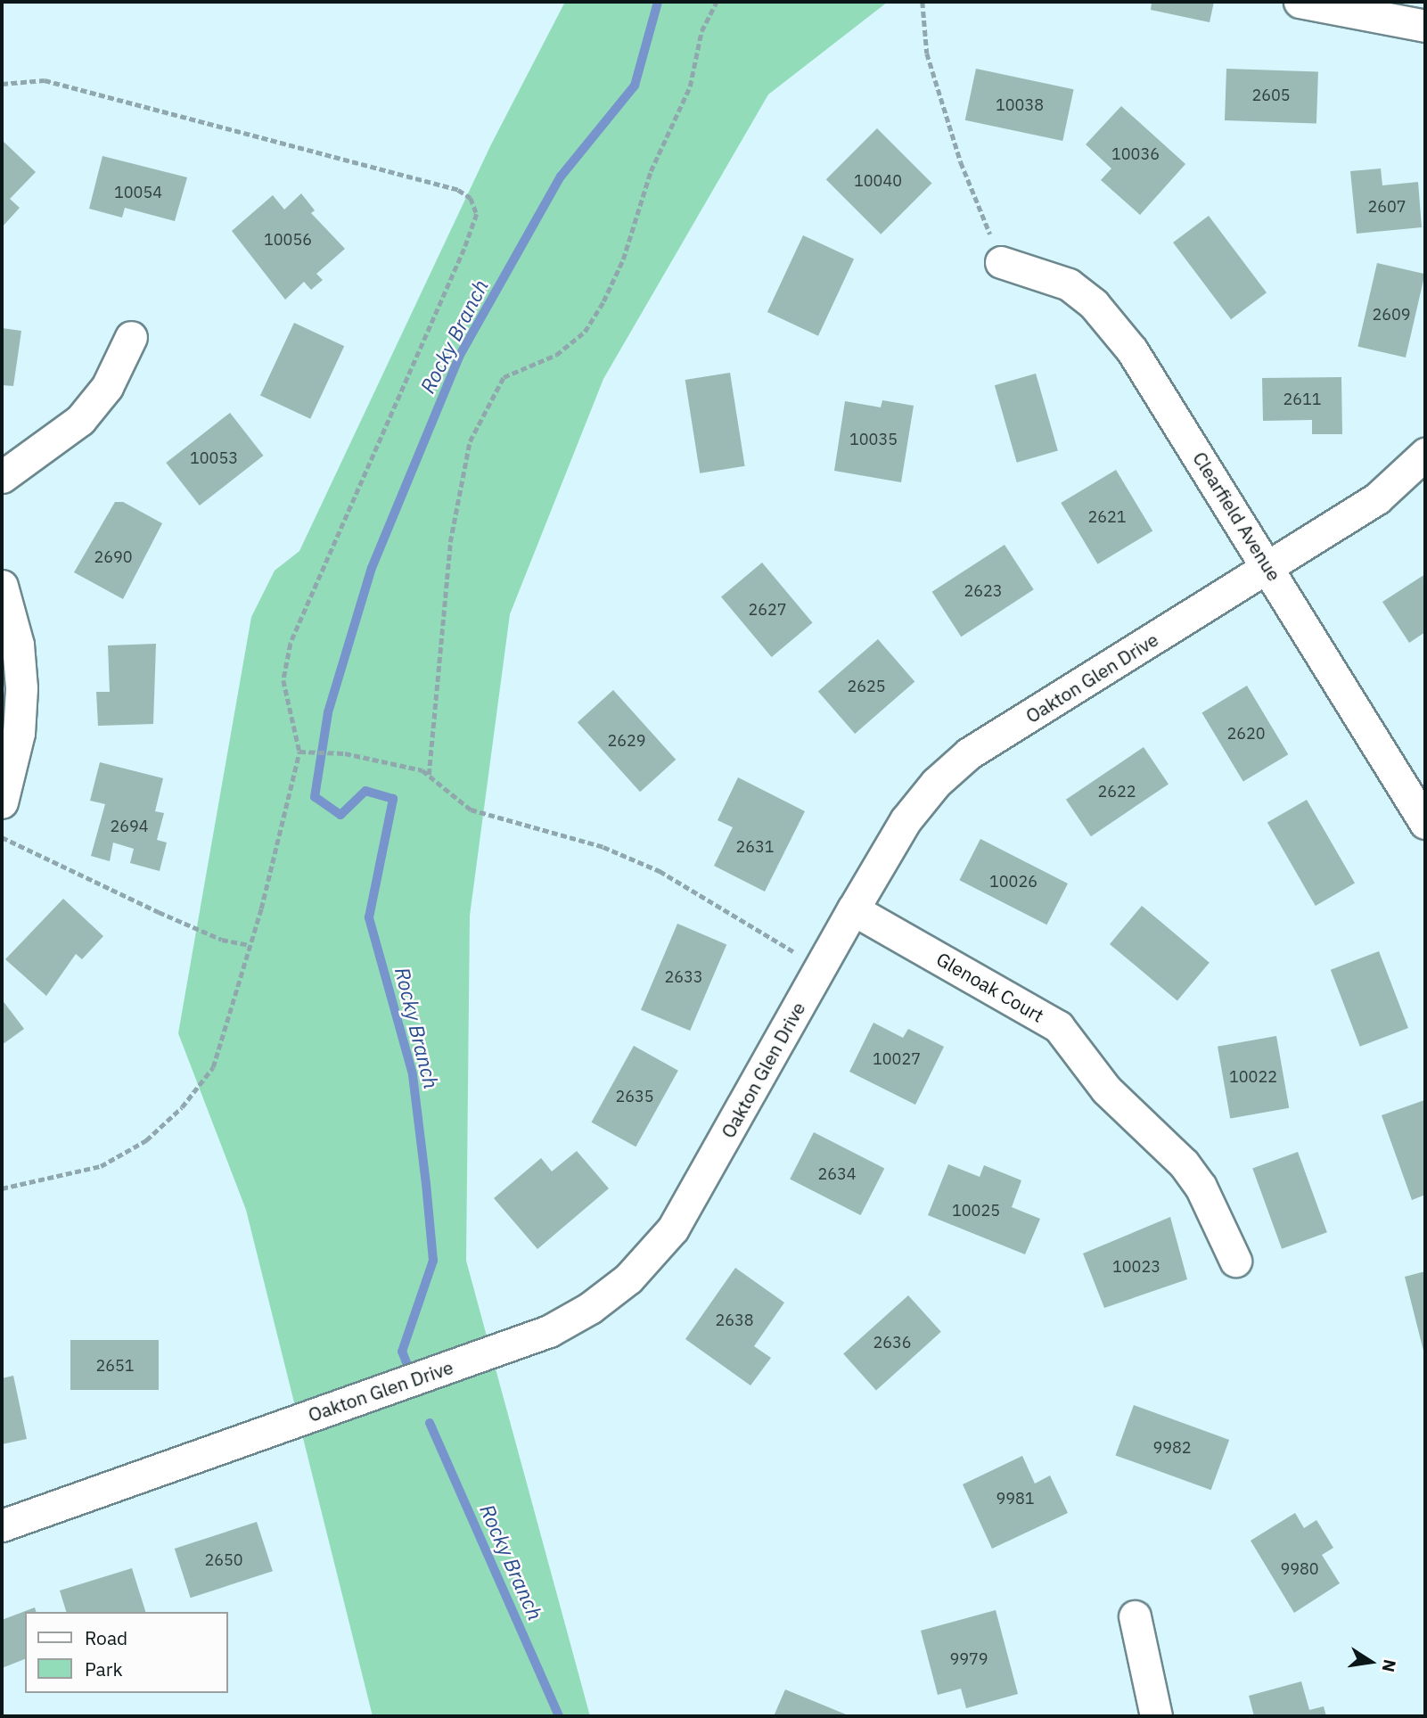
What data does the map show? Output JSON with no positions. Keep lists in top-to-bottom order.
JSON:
{
  "streets": {
    "street": ["Clearfield Avenue", "Oakton Glen Drive", "Glenoak Court"]
  },
  "crossings": [
    ["Clearfield Avenue", "Oakton Glen Drive"],
    ["Oakton Glen Drive", "Glenoak Court"]
  ],
  "water": ["Rocky Branch"],
  "house_numbers": [
    "2605",
    "10038",
    "10036",
    "10040",
    "10054",
    "2607",
    "10056",
    "2609",
    "2611",
    "10035",
    "10053",
    "2621",
    "2690",
    "2623",
    "2627",
    "2625",
    "2620",
    "2629",
    "2622",
    "2694",
    "2631",
    "10026",
    "2633",
    "10027",
    "10022",
    "2635",
    "2634",
    "10025",
    "10023",
    "2638",
    "2636",
    "2651",
    "9982",
    "9981",
    "2650",
    "9980",
    "9979"
  ],
  "legend": ["Road", "Park"],
  "north": "right"
}
